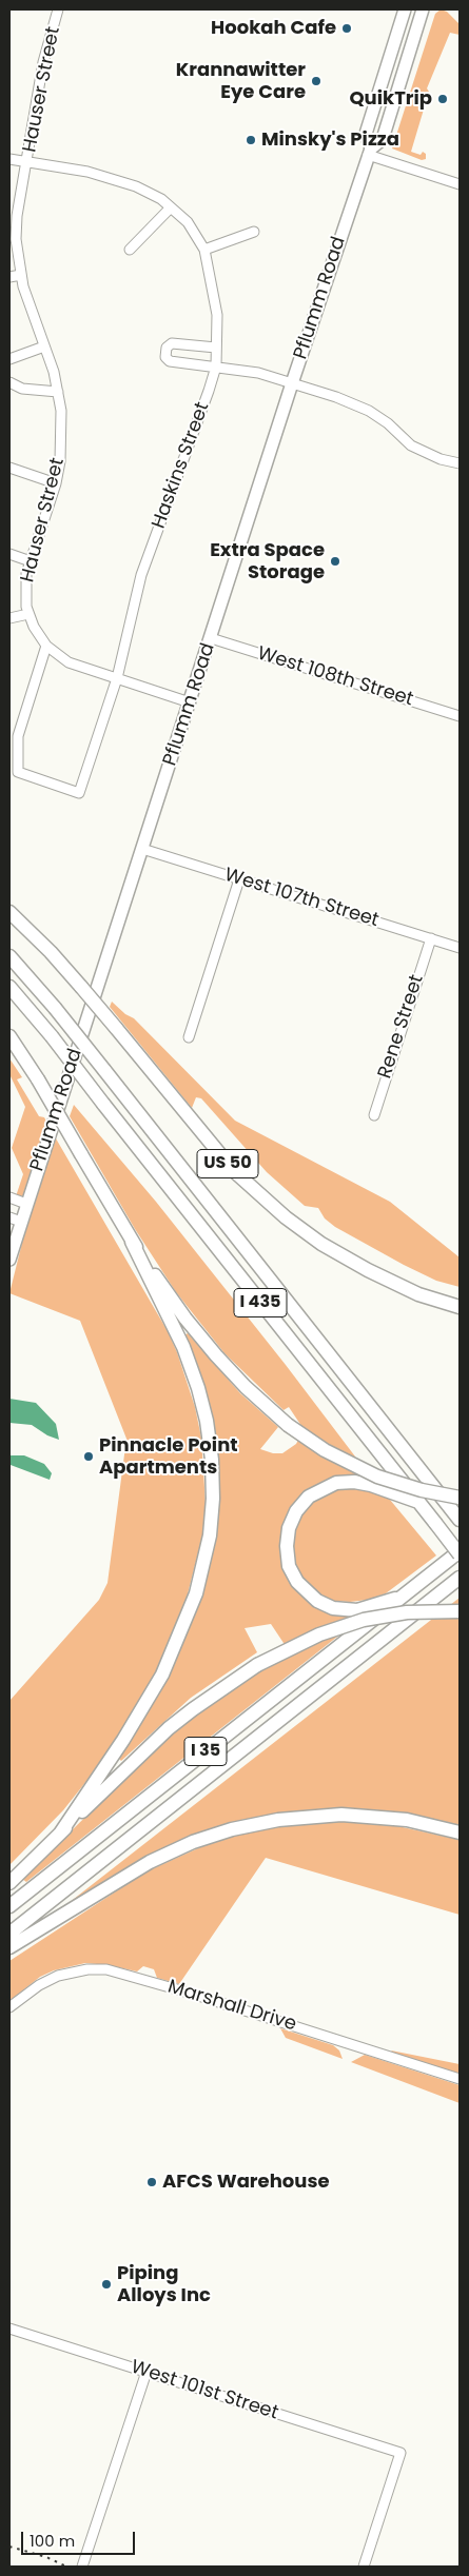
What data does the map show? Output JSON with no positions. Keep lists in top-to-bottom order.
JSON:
{
  "streets": {
    "highway": ["US 50", "I 435", "I 35"],
    "main road": ["Pflumm Road"],
    "street": [
      "Hauser Street",
      "Haskins Street",
      "West 108th Street",
      "West 107th Street",
      "Rene Street",
      "Marshall Drive",
      "West 101st Street"
    ]
  },
  "crossings": [
    ["Hauser Street", "Pflumm Road"],
    ["Hauser Street", "Haskins Street"],
    ["Pflumm Road", "West 108th Street"],
    ["Pflumm Road", "West 107th Street"],
    ["West 107th Street", "Rene Street"],
    ["I 435", "I 35"]
  ],
  "places": [
    "Hookah Cafe",
    "Krannawitter Eye Care",
    "QuikTrip",
    "Minsky's Pizza",
    "Extra Space Storage",
    "Pinnacle Point Apartments",
    "AFCS Warehouse",
    "Piping Alloys Inc"
  ],
  "scale_bar": "100 m"
}
